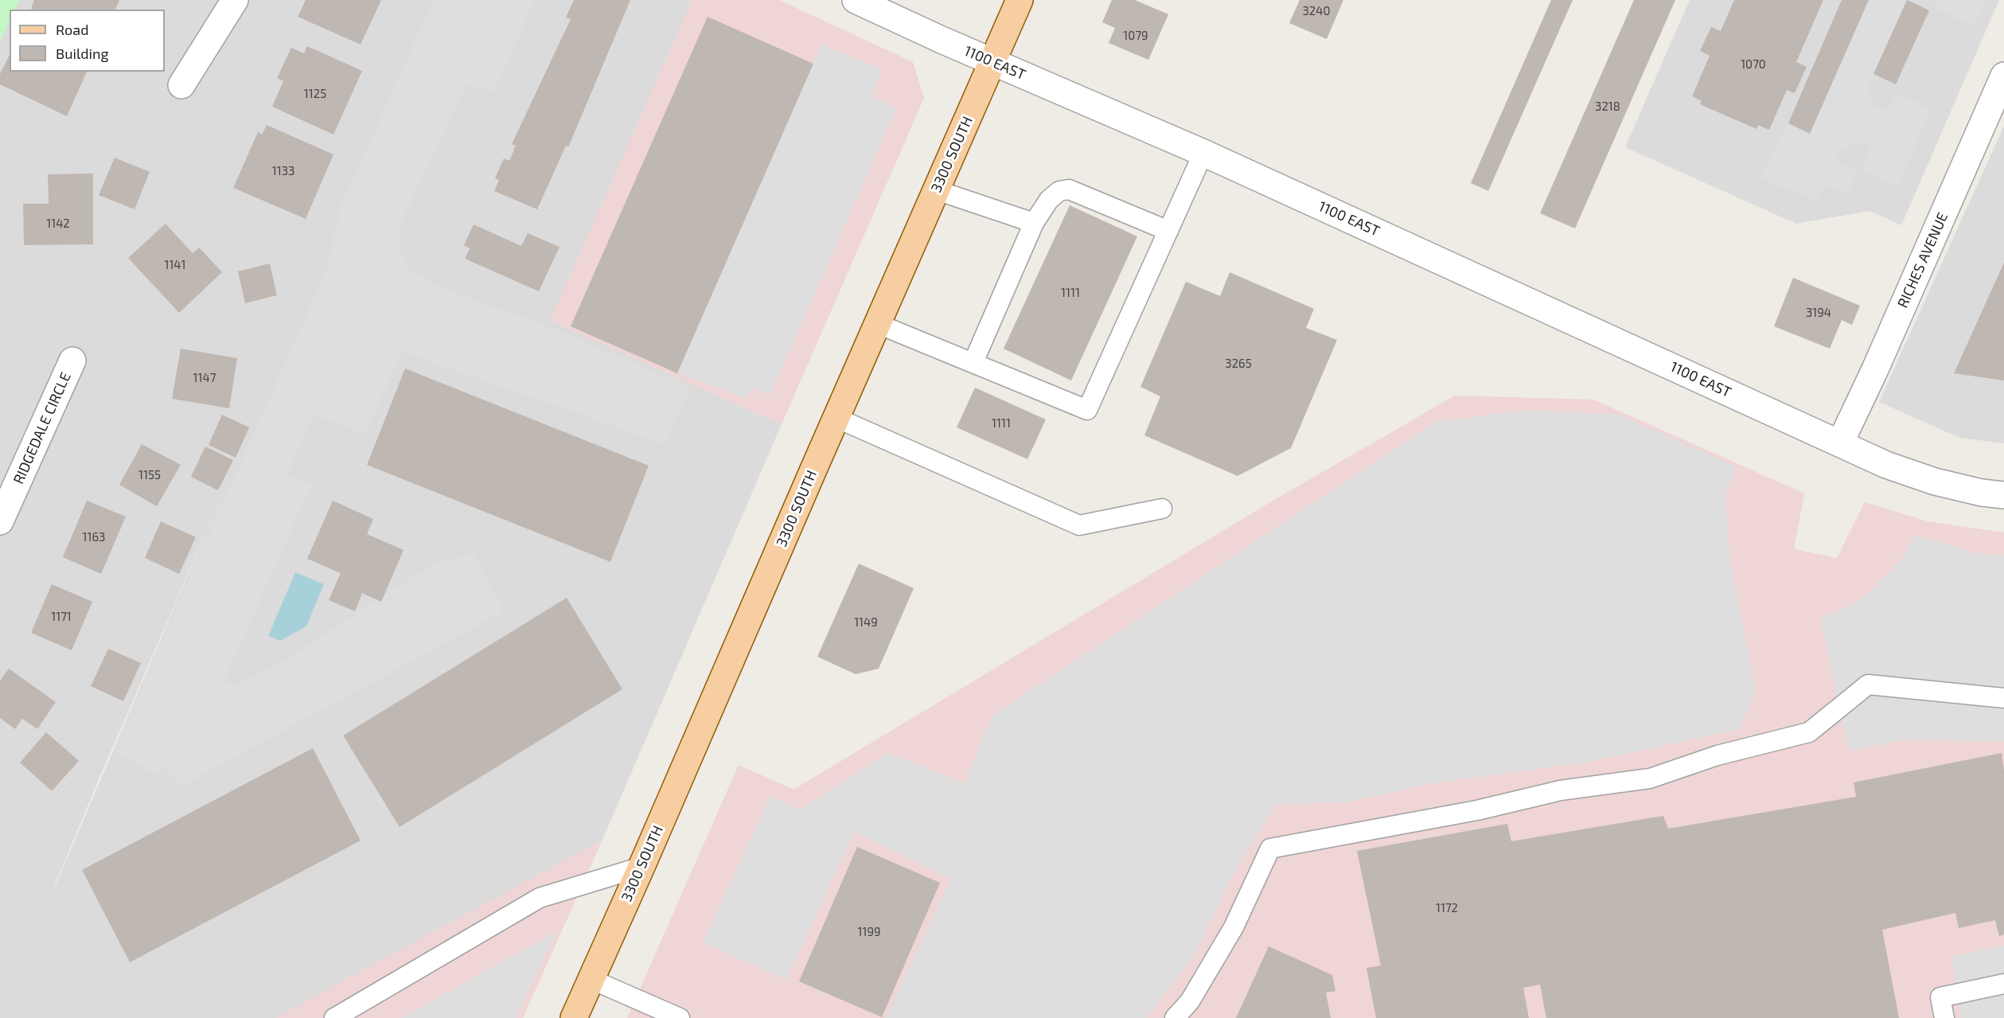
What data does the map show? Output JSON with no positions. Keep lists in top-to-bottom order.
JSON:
{
  "streets": {
    "main road": ["3300 SOUTH"],
    "street": ["1100 EAST", "RICHES AVENUE", "RIDGEDALE CIRCLE"]
  },
  "crossings": [
    ["1100 EAST", "3300 SOUTH"],
    ["1100 EAST", "RICHES AVENUE"]
  ],
  "house_numbers": [
    "3240",
    "1079",
    "1070",
    "1125",
    "3218",
    "1133",
    "1142",
    "1141",
    "1111",
    "3194",
    "3265",
    "1147",
    "1111",
    "1155",
    "1163",
    "1171",
    "1149",
    "1172",
    "1199"
  ],
  "legend": ["Road", "Building"]
}
